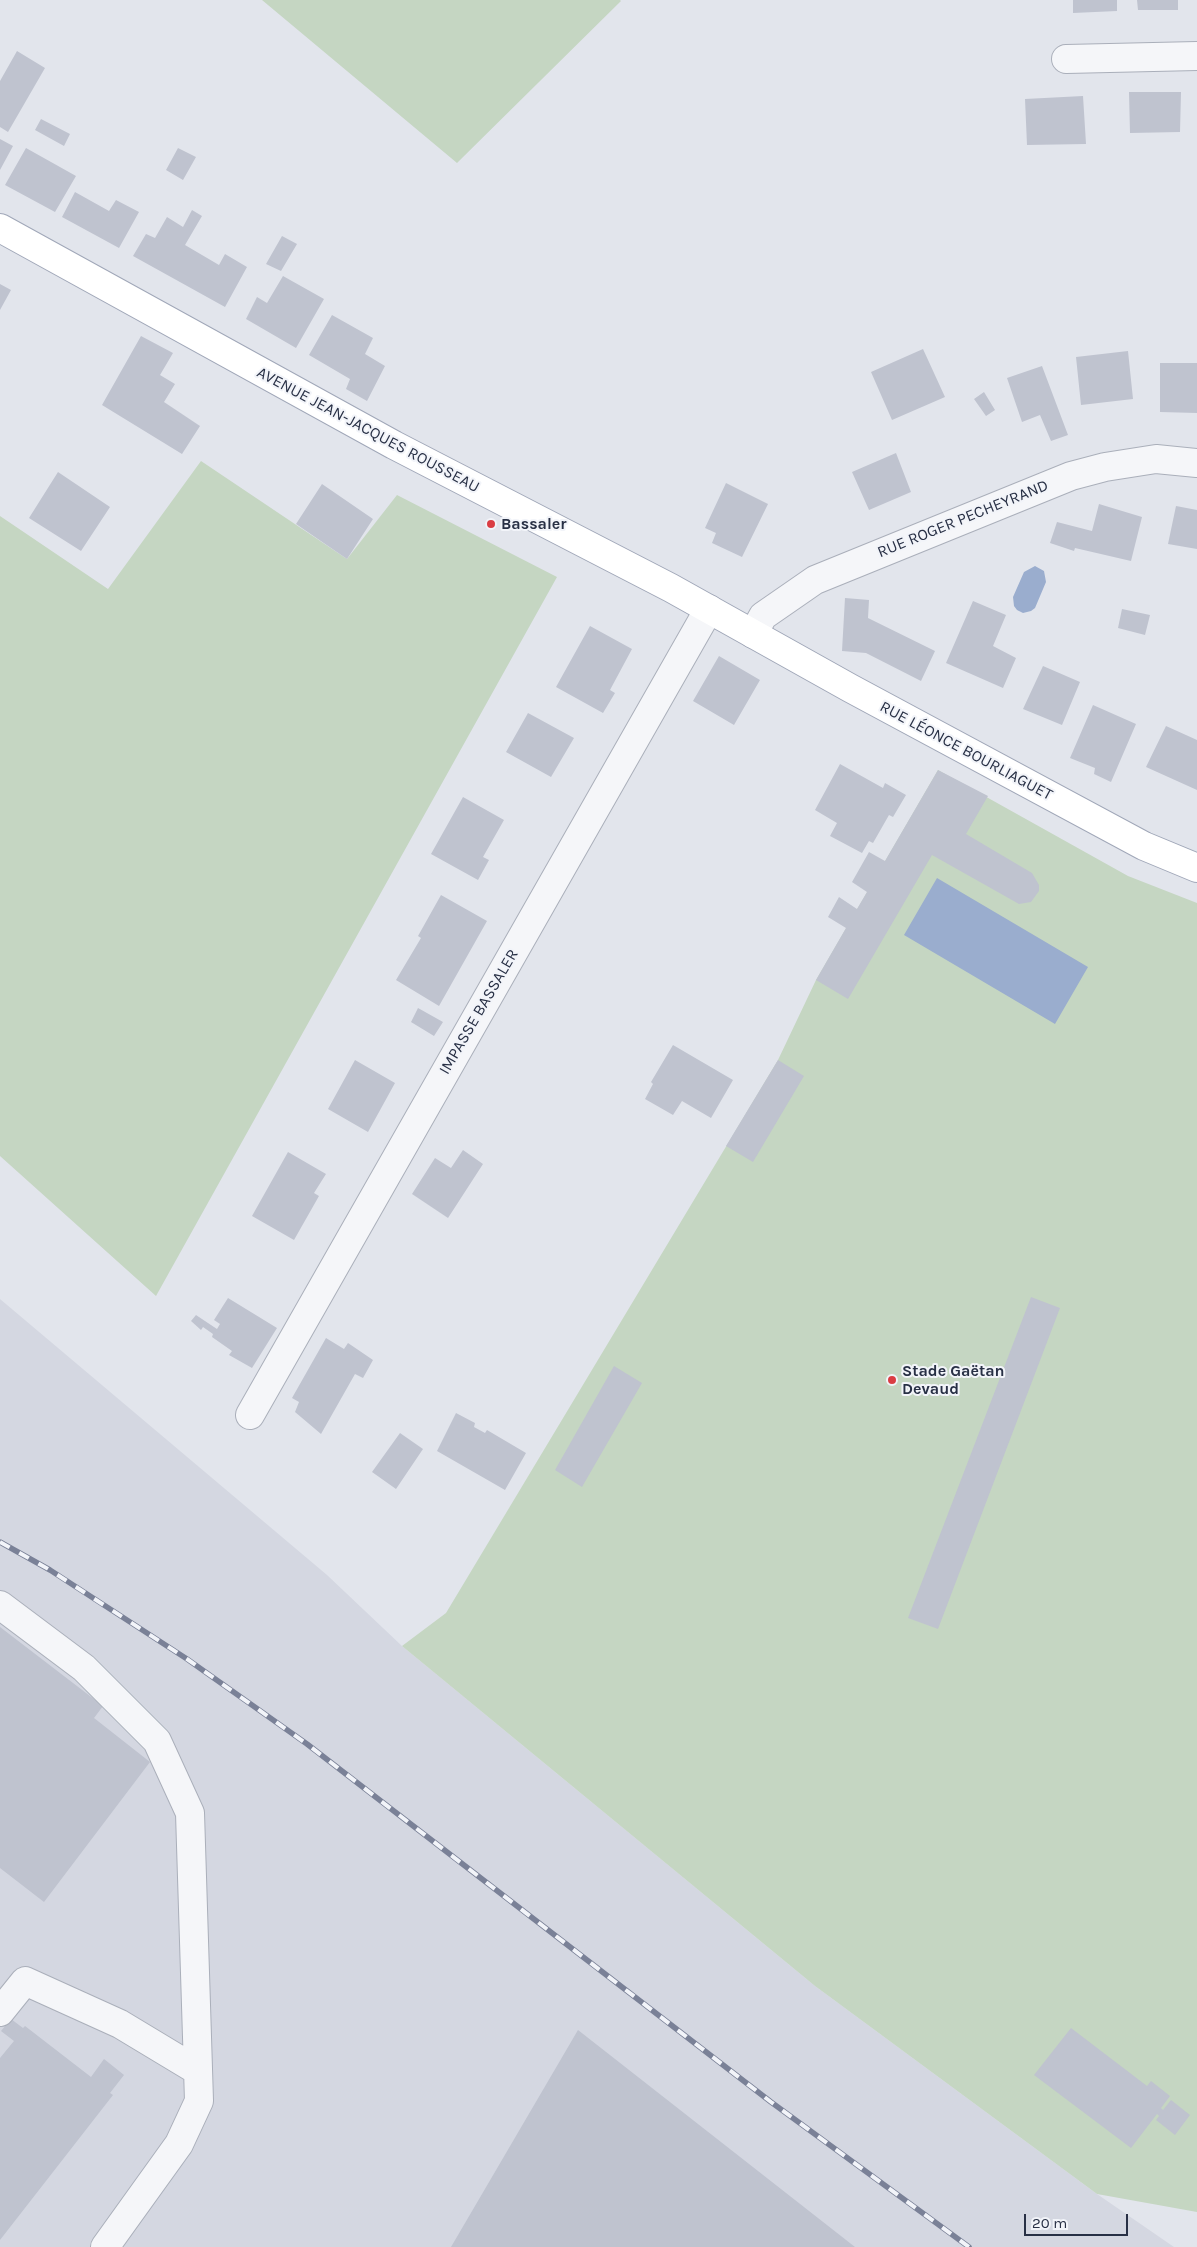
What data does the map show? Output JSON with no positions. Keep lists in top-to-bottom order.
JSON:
{
  "streets": {
    "main road": ["AVENUE JEAN-JACQUES ROUSSEAU", "RUE LÉONCE BOURLIAGUET"],
    "street": ["RUE ROGER PECHEYRAND", "IMPASSE BASSALER"]
  },
  "crossings": [
    ["AVENUE JEAN-JACQUES ROUSSEAU", "RUE ROGER PECHEYRAND"],
    ["AVENUE JEAN-JACQUES ROUSSEAU", "RUE LÉONCE BOURLIAGUET"],
    ["AVENUE JEAN-JACQUES ROUSSEAU", "IMPASSE BASSALER"],
    ["RUE ROGER PECHEYRAND", "RUE LÉONCE BOURLIAGUET"]
  ],
  "places": ["Bassaler", "Stade Gaëtan Devaud"],
  "scale_bar": "20 m"
}
